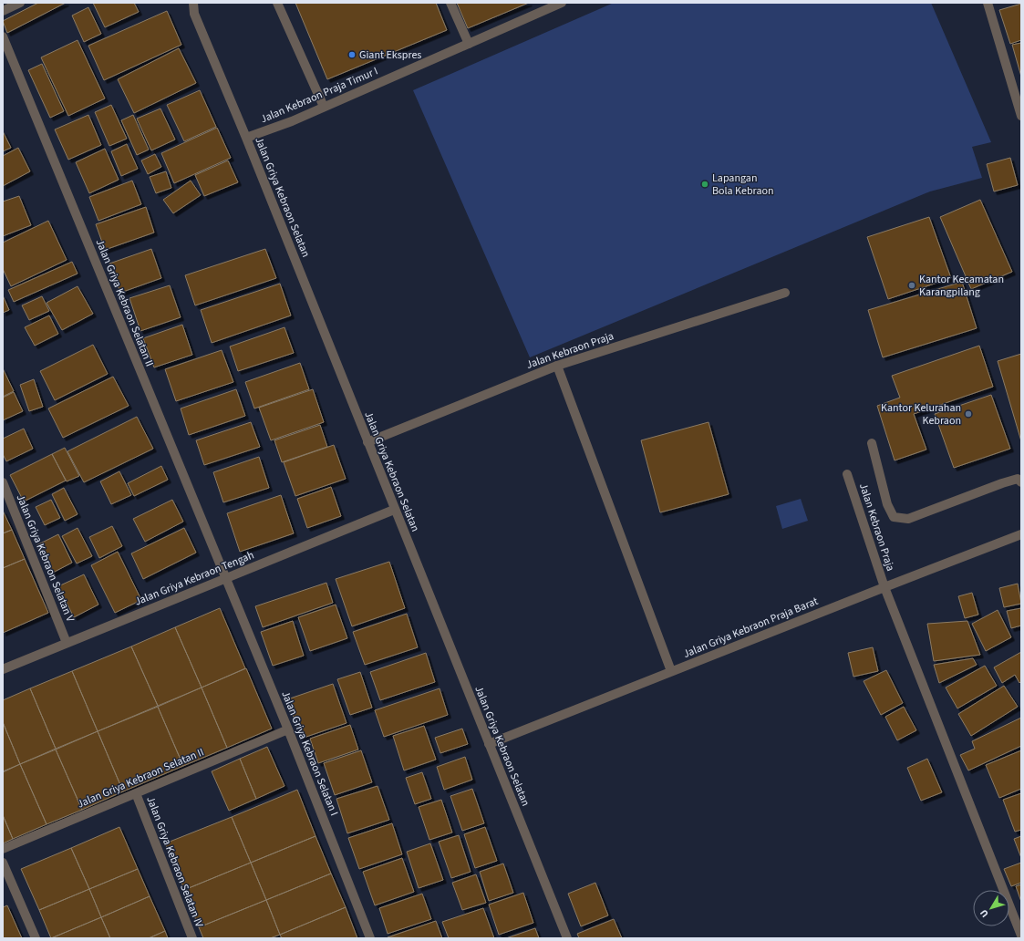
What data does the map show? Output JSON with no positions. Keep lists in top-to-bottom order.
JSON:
{
  "streets": {
    "street": [
      "Jalan Kebraon Praja Timur I",
      "Jalan Griya Kebraon Selatan",
      "Jalan Griya Kebraon Selatan II",
      "Jalan Kebraon Praja",
      "Jalan Griya Kebraon Selatan V",
      "Jalan Griya Kebraon Tengah",
      "Jalan Griya Kebraon Praja Barat",
      "Jalan Griya Kebraon Selatan I",
      "Jalan Griya Kebraon Selatan IV"
    ]
  },
  "crossings": [
    ["Jalan Kebraon Praja Timur I", "Jalan Griya Kebraon Selatan"],
    ["Jalan Griya Kebraon Selatan", "Jalan Kebraon Praja"],
    ["Jalan Griya Kebraon Selatan", "Jalan Griya Kebraon Tengah"],
    ["Jalan Griya Kebraon Selatan", "Jalan Griya Kebraon Praja Barat"],
    ["Jalan Griya Kebraon Selatan II", "Jalan Griya Kebraon Tengah"],
    ["Jalan Griya Kebraon Selatan II", "Jalan Griya Kebraon Selatan I"],
    ["Jalan Griya Kebraon Selatan II", "Jalan Griya Kebraon Selatan IV"],
    ["Jalan Kebraon Praja", "Jalan Griya Kebraon Praja Barat"],
    ["Jalan Griya Kebraon Selatan V", "Jalan Griya Kebraon Tengah"],
    ["Jalan Griya Kebraon Tengah", "Jalan Griya Kebraon Selatan I"]
  ],
  "places": [
    "Giant Ekspres",
    "Lapangan Bola Kebraon",
    "Kantor Kecamatan Karangpilang",
    "Kantor Kelurahan Kebraon"
  ],
  "north": "bottom left"
}
